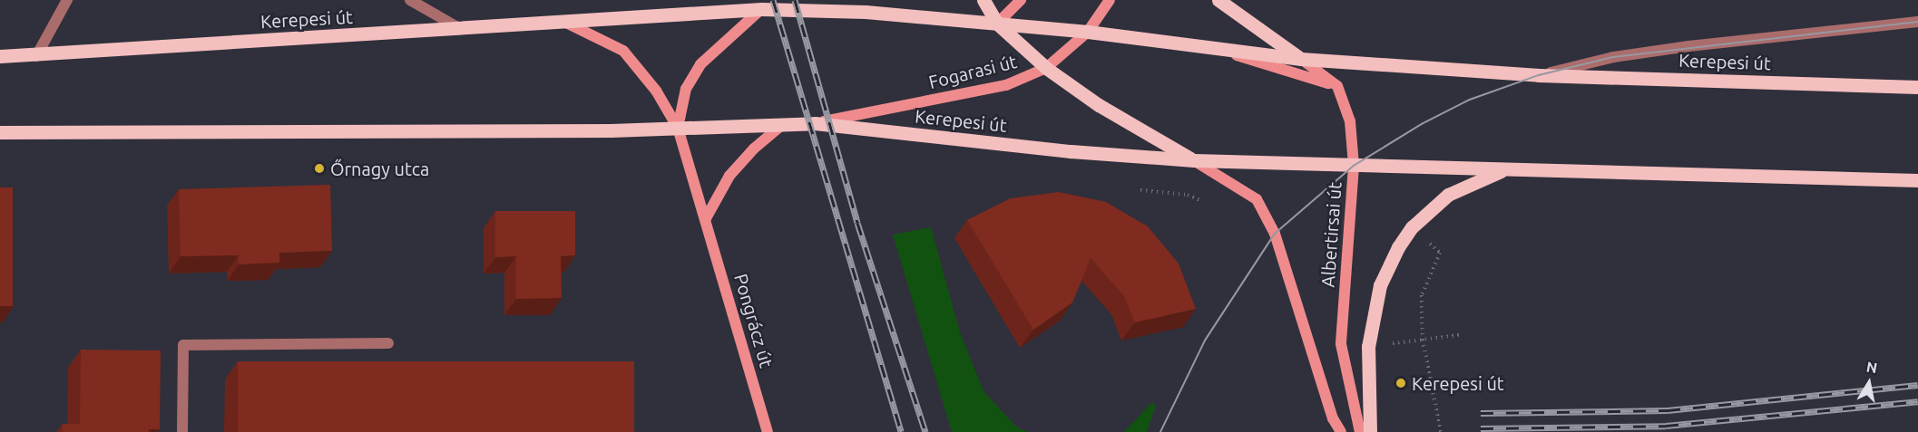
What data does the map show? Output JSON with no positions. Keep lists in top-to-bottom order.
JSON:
{
  "streets": {
    "main road": ["Kerepesi út"],
    "street": ["Fogarasi út", "Albertirsai út", "Pongrácz út"]
  },
  "crossings": [
    ["Kerepesi út", "Fogarasi út"],
    ["Kerepesi út", "Albertirsai út"],
    ["Kerepesi út", "Pongrácz út"]
  ],
  "places": ["Őrnagy utca", "Kerepesi út"],
  "north": "top"
}
